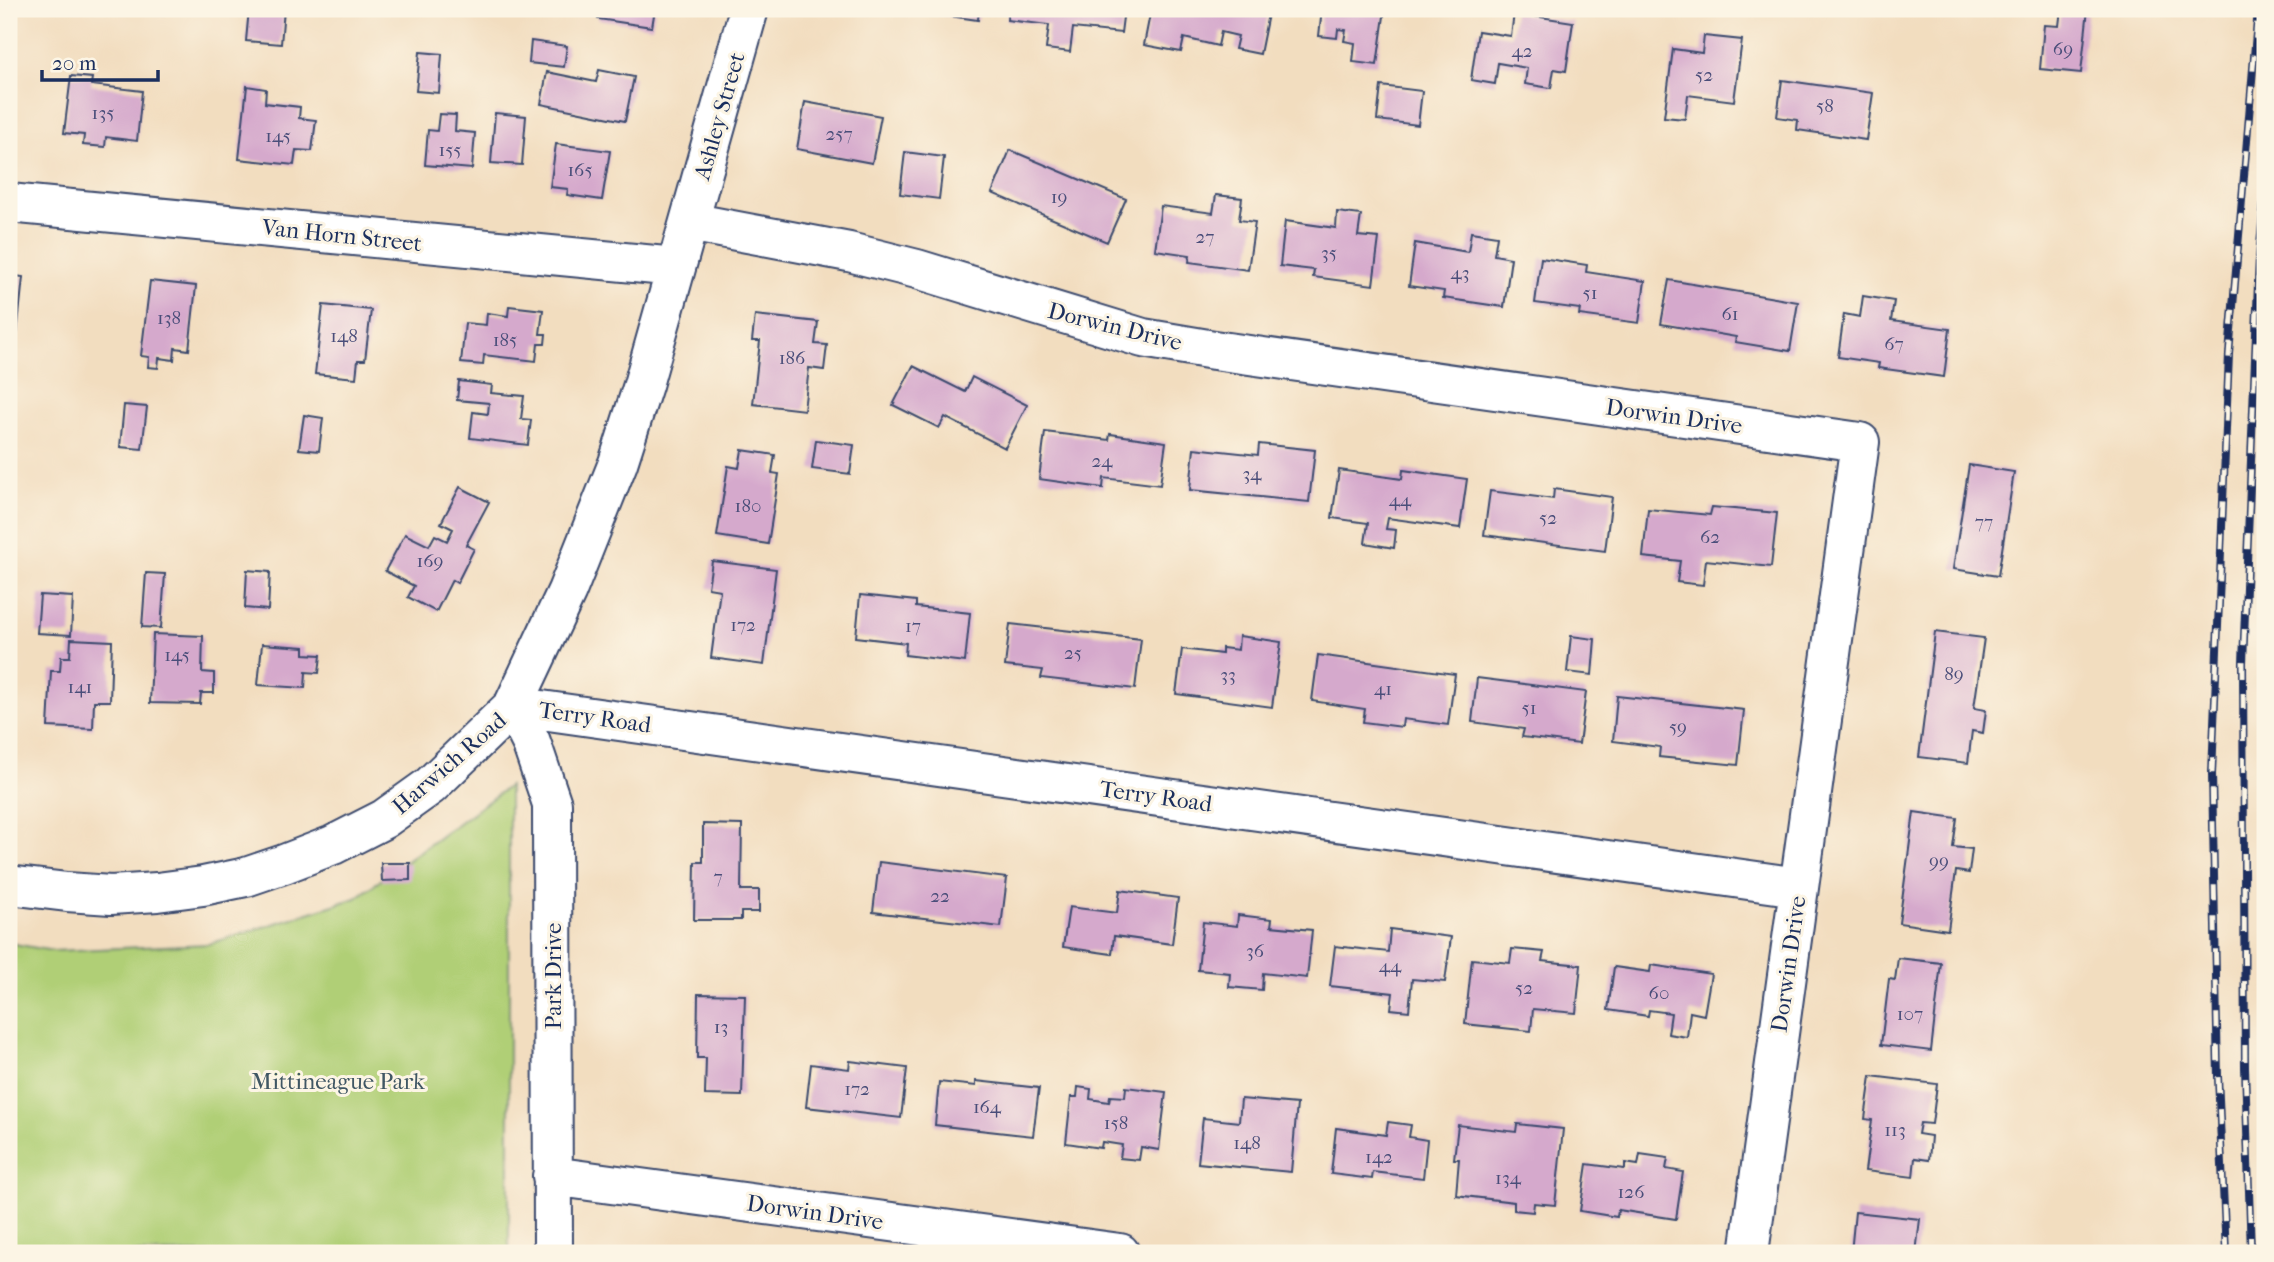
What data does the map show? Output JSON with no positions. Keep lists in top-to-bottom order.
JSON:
{
  "streets": {
    "street": [
      "Ashley Street",
      "Van Horn Street",
      "Dorwin Drive",
      "Terry Road",
      "Harwich Road",
      "Park Drive"
    ]
  },
  "crossings": [
    ["Ashley Street", "Dorwin Drive"],
    ["Ashley Street", "Harwich Road"],
    ["Van Horn Street", "Harwich Road"],
    ["Dorwin Drive", "Terry Road"],
    ["Dorwin Drive", "Harwich Road"],
    ["Dorwin Drive", "Park Drive"],
    ["Terry Road", "Harwich Road"],
    ["Terry Road", "Park Drive"],
    ["Harwich Road", "Park Drive"]
  ],
  "parks": ["Mittineague Park"],
  "house_numbers": [
    "69",
    "42",
    "52",
    "58",
    "135",
    "257",
    "145",
    "155",
    "165",
    "19",
    "27",
    "35",
    "43",
    "51",
    "61",
    "138",
    "148",
    "185",
    "67",
    "186",
    "24",
    "34",
    "44",
    "180",
    "52",
    "77",
    "62",
    "169",
    "172",
    "17",
    "25",
    "145",
    "89",
    "33",
    "141",
    "41",
    "51",
    "59",
    "99",
    "7",
    "22",
    "36",
    "44",
    "52",
    "60",
    "107",
    "13",
    "172",
    "164",
    "158",
    "113",
    "148",
    "142",
    "134",
    "126"
  ],
  "scale_bar": "20 m"
}
